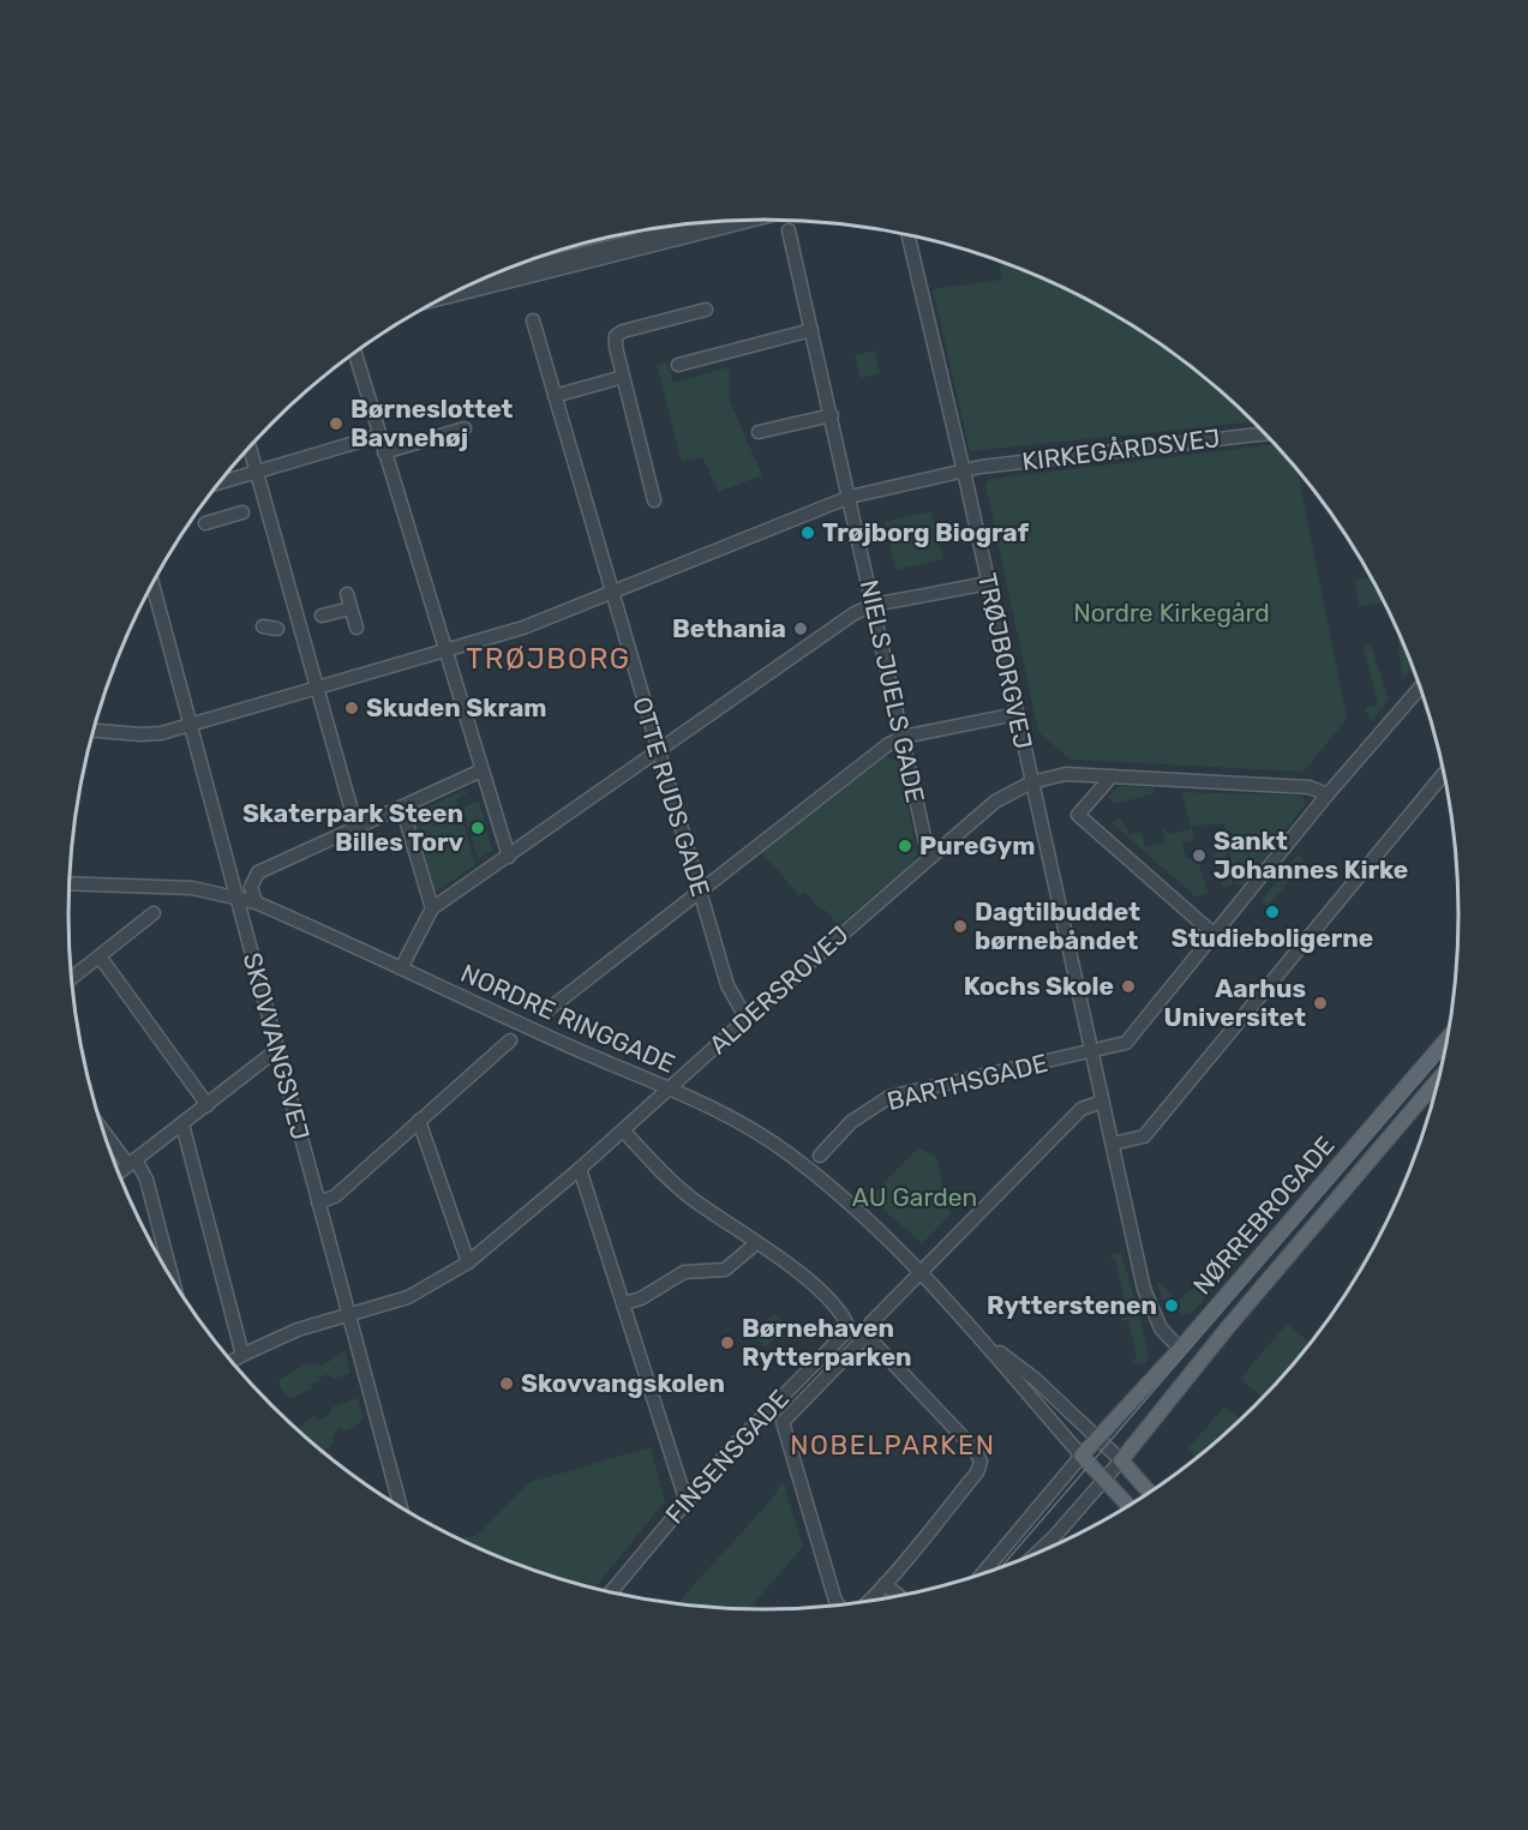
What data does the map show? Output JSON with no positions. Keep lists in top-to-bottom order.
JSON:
{
  "streets": {
    "main road": ["NORDRE RINGGADE", "NØRREBROGADE"],
    "street": [
      "KIRKEGÅRDSVEJ",
      "TRØJBORGVEJ",
      "NIELS JUELS GADE",
      "OTTE RUDS GADE",
      "ALDERSROVEJ",
      "SKOVVANGSVEJ",
      "BARTHSGADE",
      "FINSENSGADE"
    ]
  },
  "crossings": [
    ["KIRKEGÅRDSVEJ", "TRØJBORGVEJ"],
    ["KIRKEGÅRDSVEJ", "NIELS JUELS GADE"],
    ["KIRKEGÅRDSVEJ", "OTTE RUDS GADE"],
    ["KIRKEGÅRDSVEJ", "SKOVVANGSVEJ"],
    ["TRØJBORGVEJ", "ALDERSROVEJ"],
    ["TRØJBORGVEJ", "BARTHSGADE"],
    ["TRØJBORGVEJ", "NØRREBROGADE"],
    ["NIELS JUELS GADE", "ALDERSROVEJ"],
    ["OTTE RUDS GADE", "ALDERSROVEJ"],
    ["ALDERSROVEJ", "NORDRE RINGGADE"],
    ["ALDERSROVEJ", "SKOVVANGSVEJ"],
    ["ALDERSROVEJ", "BARTHSGADE"],
    ["NORDRE RINGGADE", "SKOVVANGSVEJ"],
    ["NORDRE RINGGADE", "NØRREBROGADE"]
  ],
  "districts": ["TRØJBORG", "NOBELPARKEN"],
  "parks": ["Nordre Kirkegård", "AU Garden"],
  "places": [
    "Børneslottet Bavnehøj",
    "Trøjborg Biograf",
    "Bethania",
    "Skuden Skram",
    "Skaterpark Steen Billes Torv",
    "PureGym",
    "Sankt Johannes Kirke",
    "Studieboligerne",
    "Dagtilbuddet børnebåndet",
    "Kochs Skole",
    "Aarhus Universitet",
    "Rytterstenen",
    "Børnehaven Rytterparken",
    "Skovvangskolen"
  ]
}
